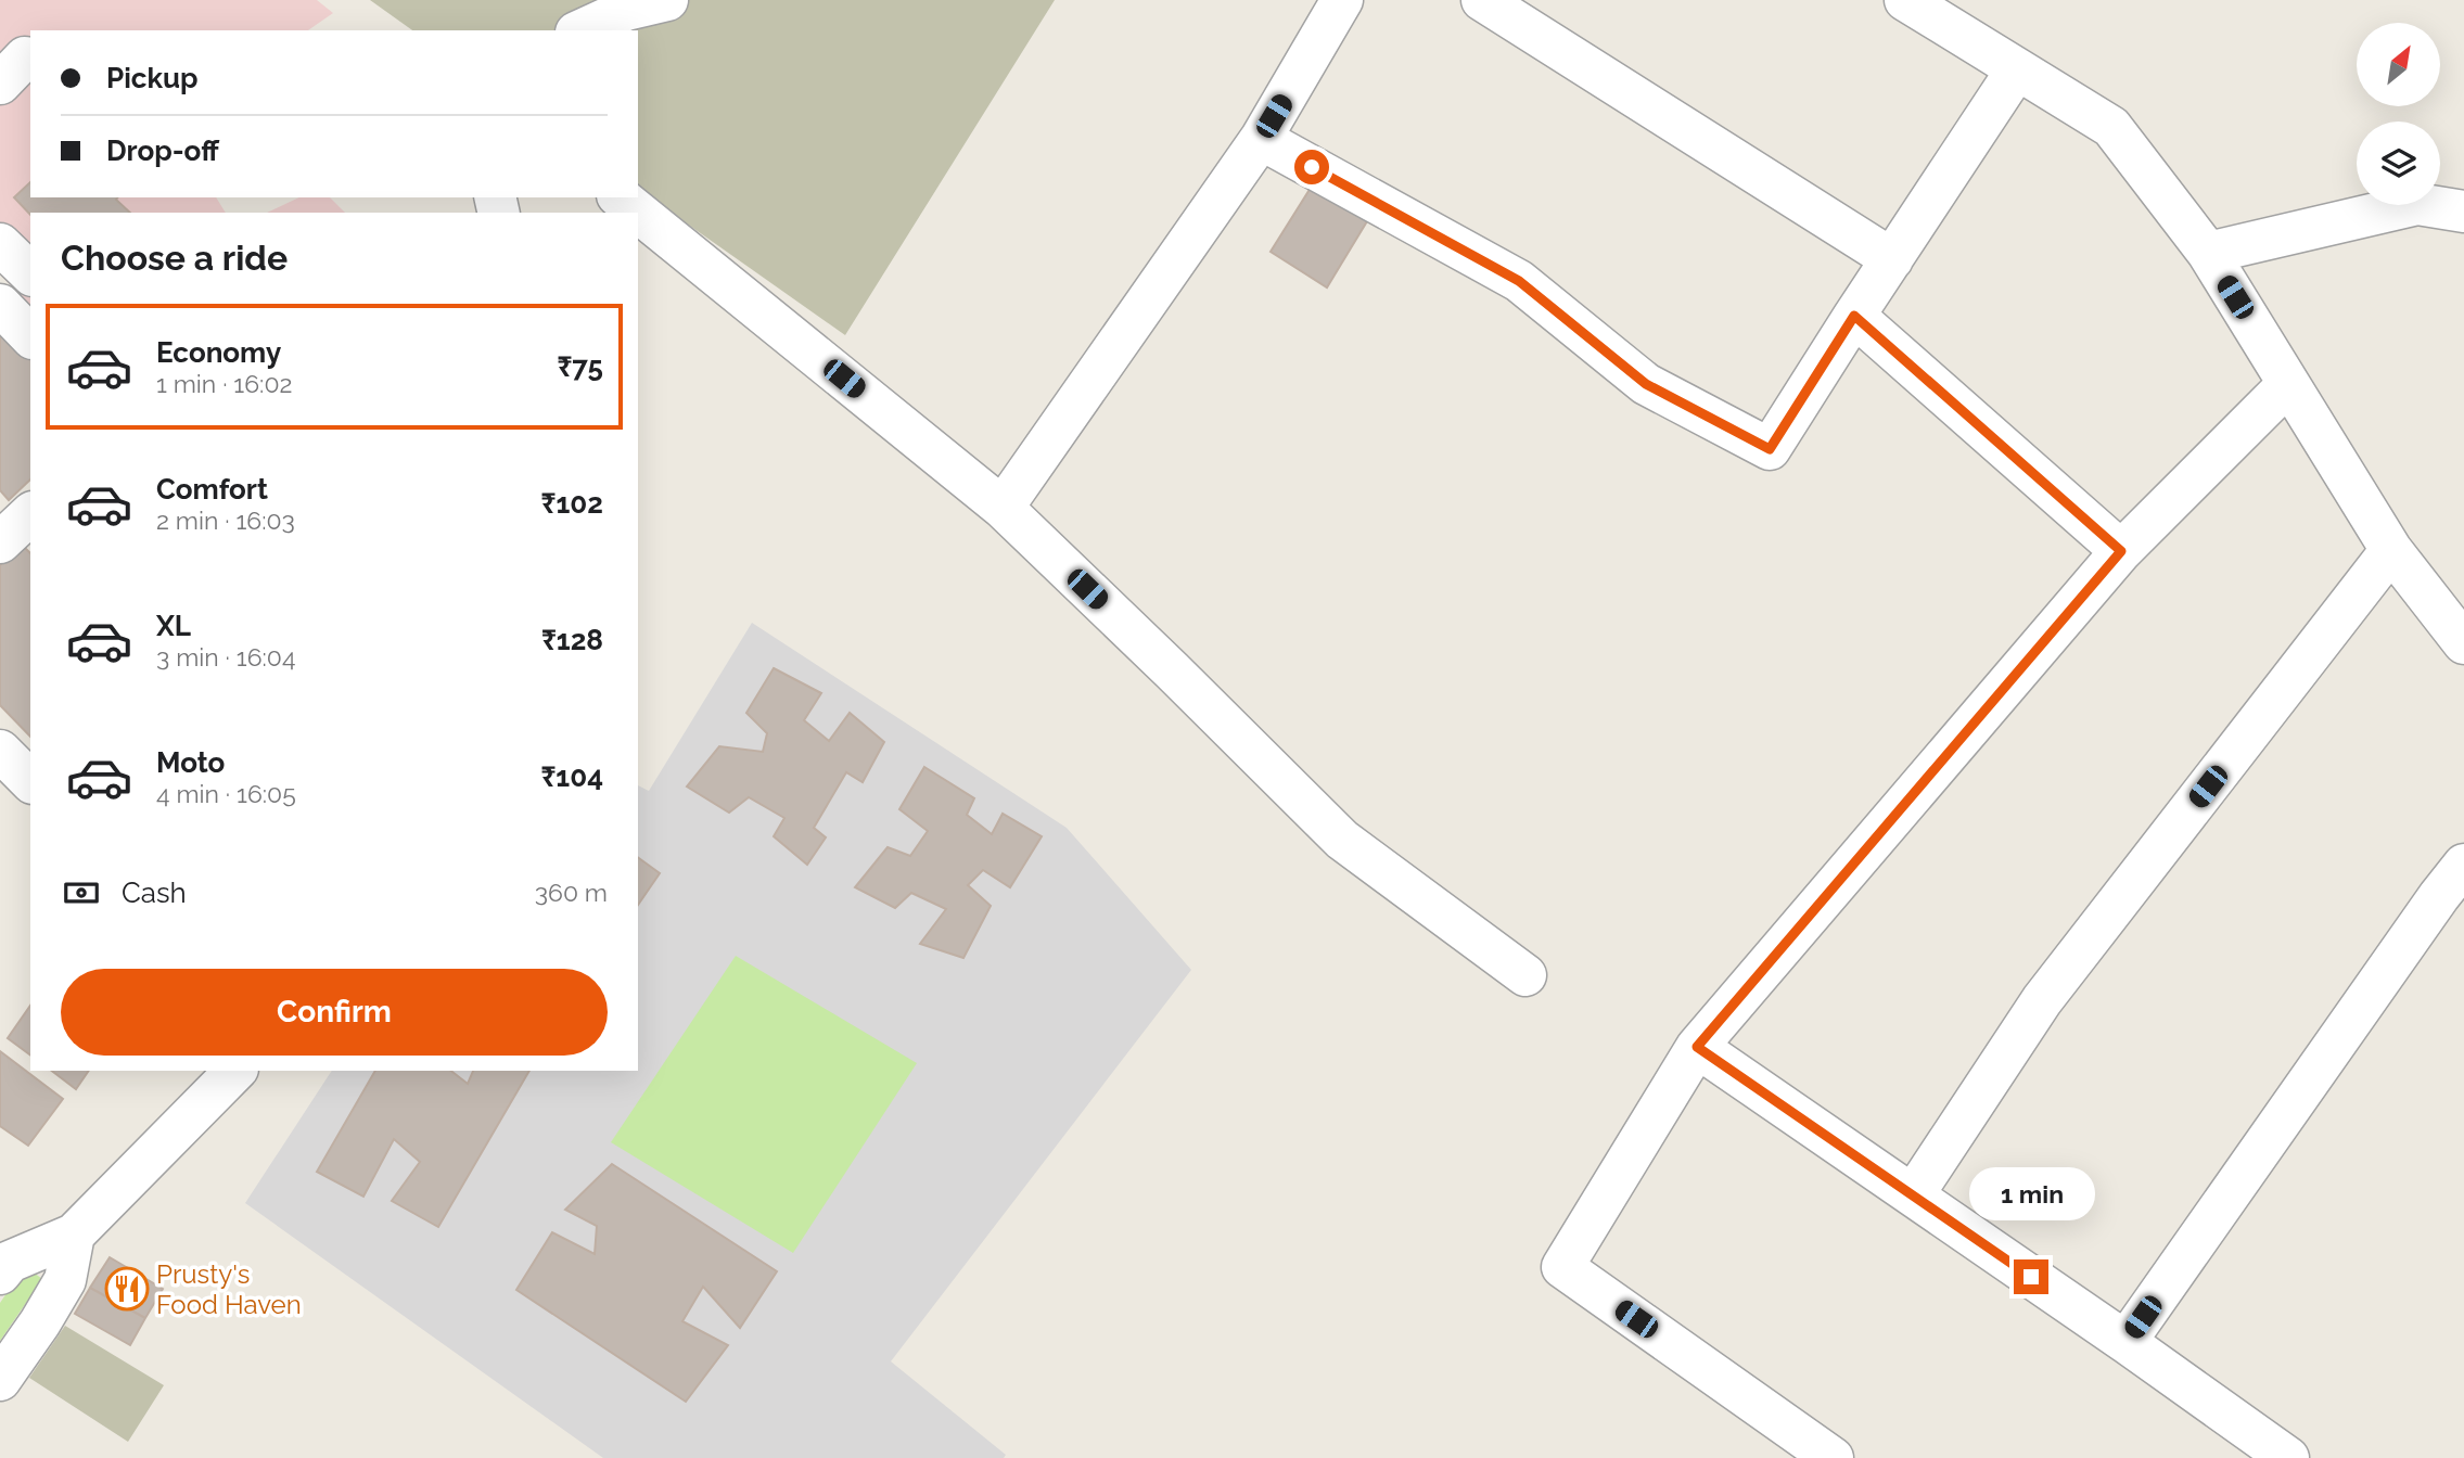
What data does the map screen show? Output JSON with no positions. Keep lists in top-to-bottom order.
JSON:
{
  "places": {
    "restaurant": ["Prusty's Food Haven"]
  },
  "north": "top right",
  "page": {
    "banner": ["Pickup", "Drop-off"],
    "heading": "Choose a ride",
    "list": [
      {
        "name": "Economy",
        "note": "1 min · 16:02",
        "value": "₹75"
      },
      {
        "name": "Comfort",
        "note": "2 min · 16:03",
        "value": "₹102"
      },
      {
        "name": "XL",
        "note": "3 min · 16:04",
        "value": "₹128"
      },
      {
        "name": "Moto",
        "note": "4 min · 16:05",
        "value": "₹104"
      }
    ],
    "pay": ["Cash", "360 m"],
    "buttons": "Confirm",
    "bubble": "1 min"
  }
}
